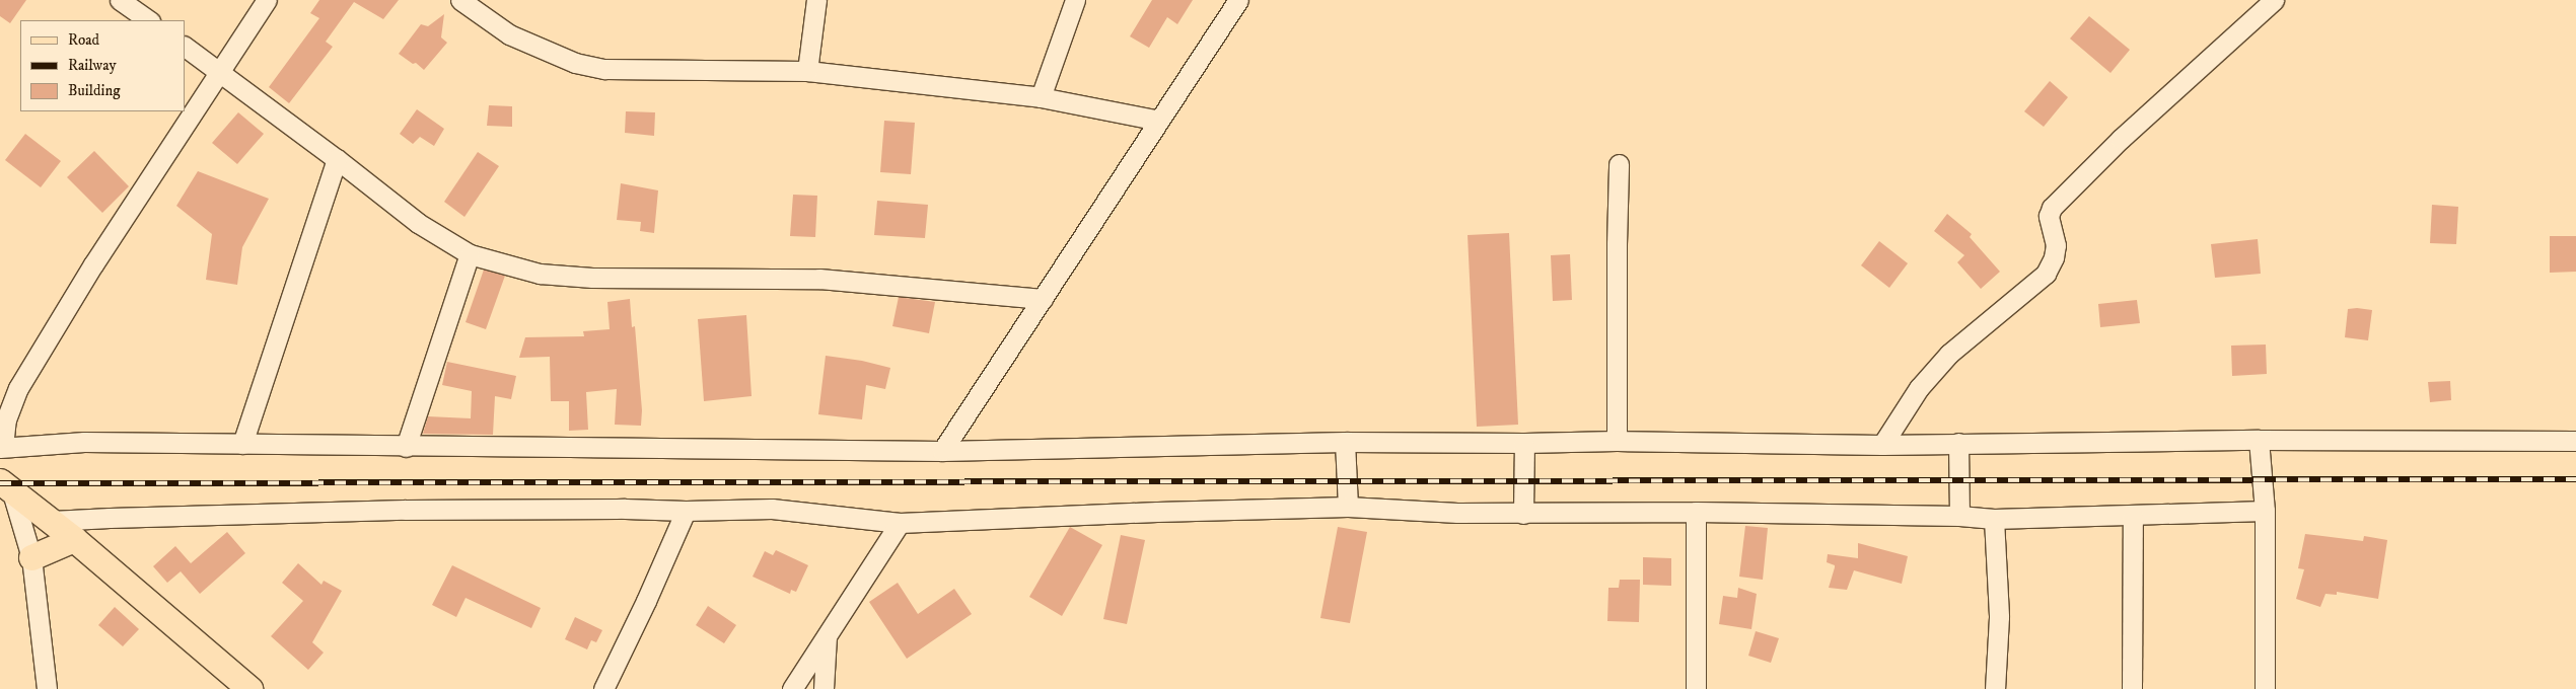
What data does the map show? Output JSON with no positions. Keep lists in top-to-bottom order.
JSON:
{
  "legend": ["Road", "Railway", "Building"]
}
